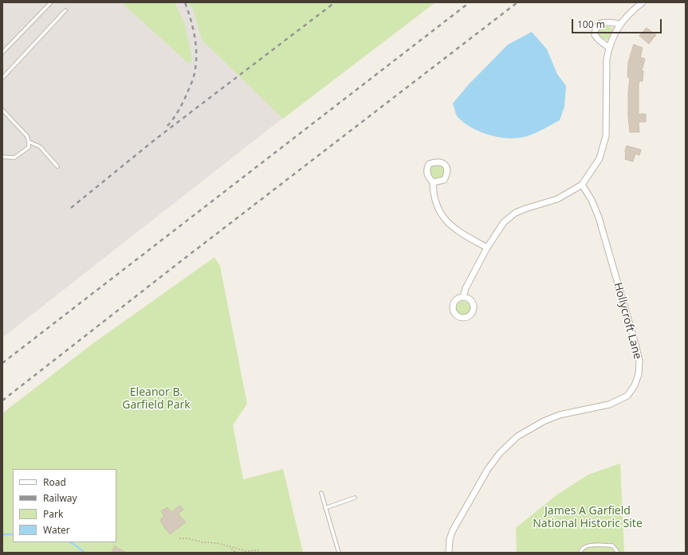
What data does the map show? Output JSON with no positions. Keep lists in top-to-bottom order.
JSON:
{
  "streets": {
    "street": ["Hollycroft Lane"]
  },
  "parks": ["Eleanor B. Garfield Park", "James A Garfield National Historic Site"],
  "legend": [
    "Road",
    "Railway",
    "Park",
    "Water"
  ],
  "scale_bar": "100 m"
}
